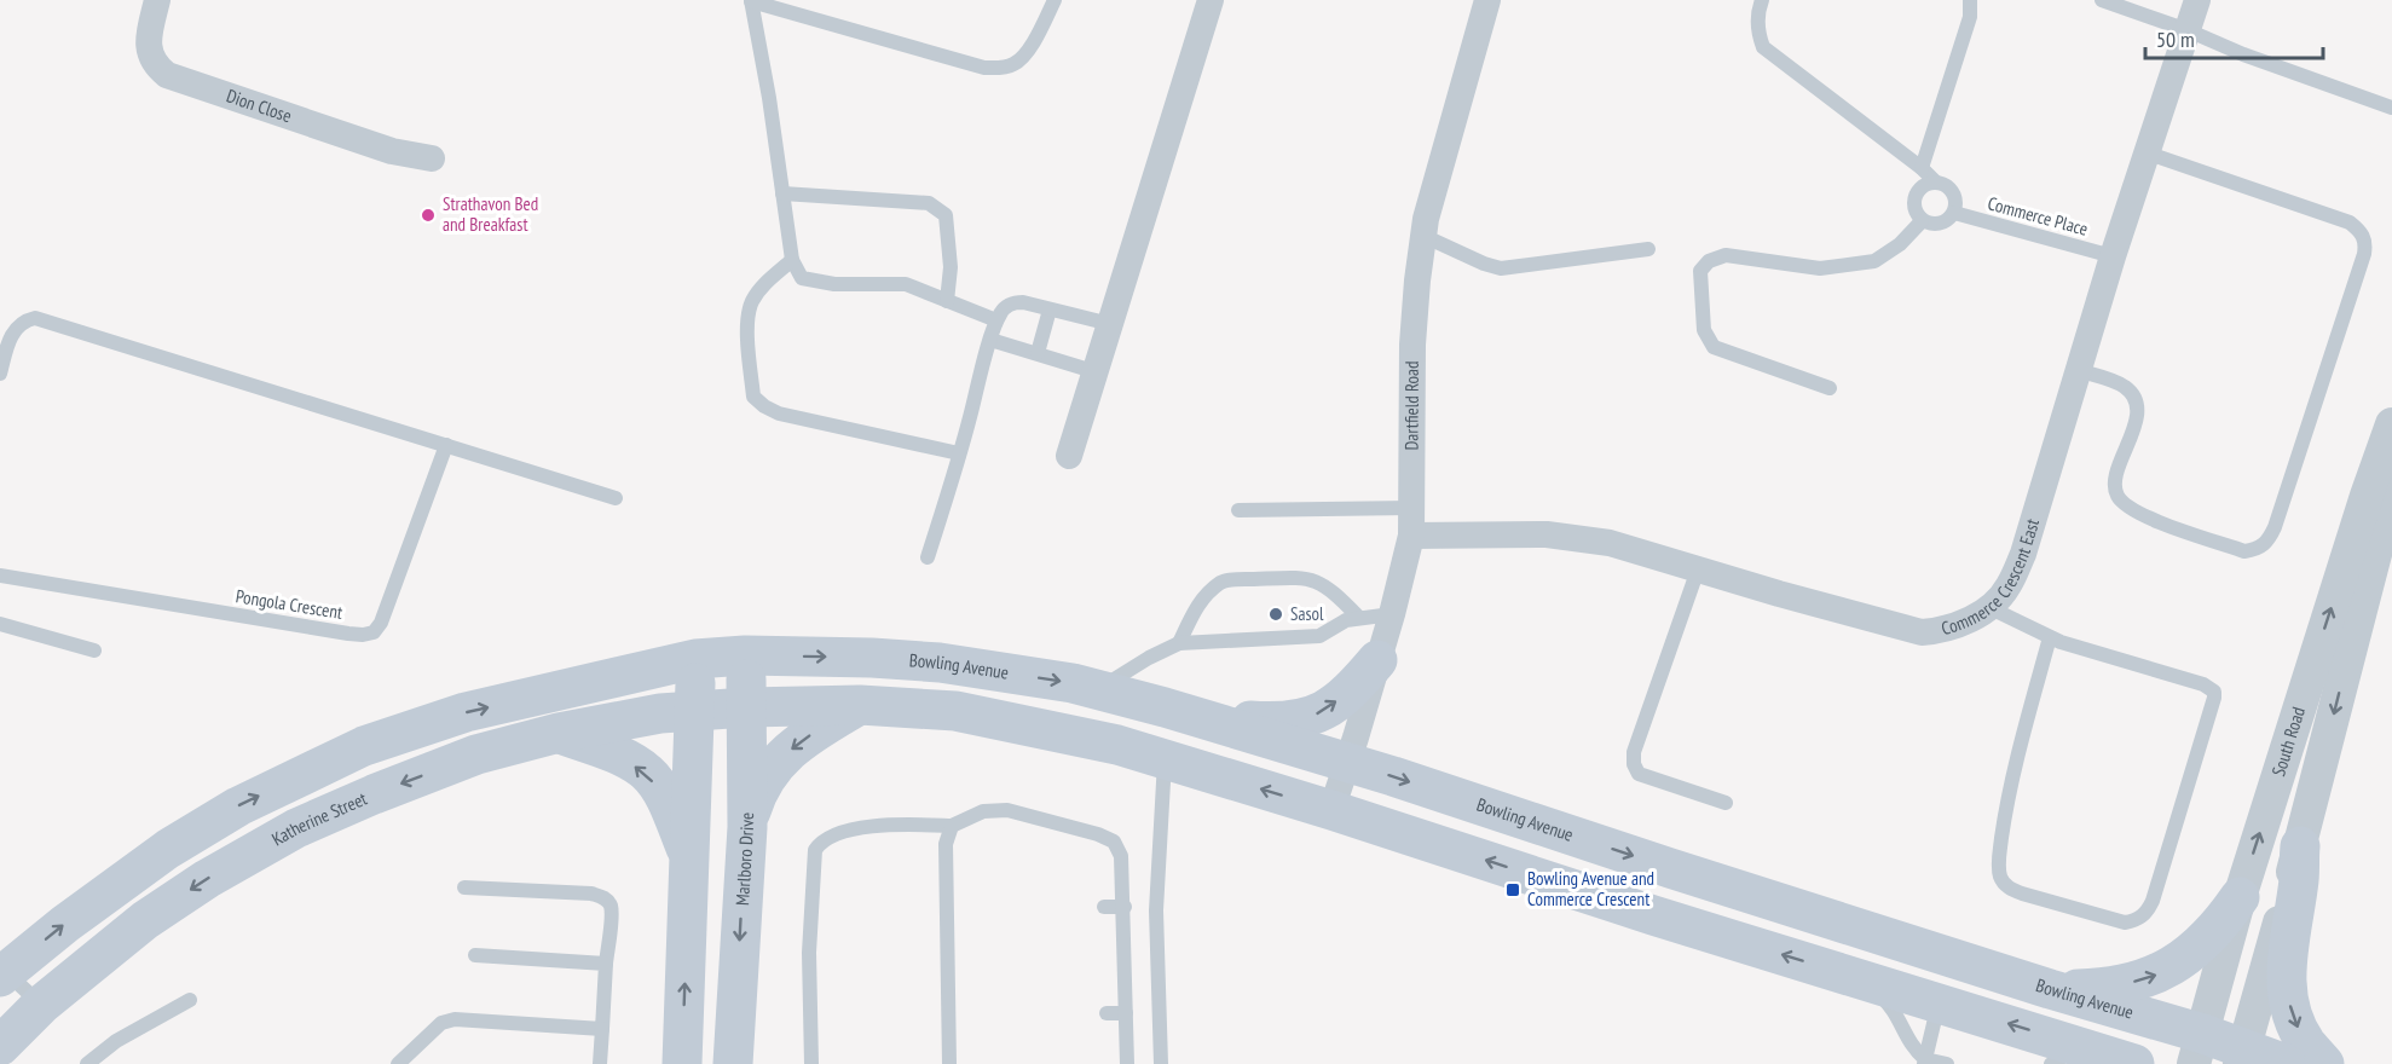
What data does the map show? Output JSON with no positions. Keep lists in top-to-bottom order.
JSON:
{
  "streets": {
    "main road": ["Bowling Avenue", "Katherine Street", "Marlboro Drive"],
    "street": [
      "Dion Close",
      "Dartfield Road",
      "Commerce Crescent East",
      "South Road"
    ],
    "lane": ["Commerce Place", "Pongola Crescent"]
  },
  "crossings": [
    ["Commerce Place", "Commerce Crescent East"],
    ["Dartfield Road", "Commerce Crescent East"],
    ["Dartfield Road", "Bowling Avenue"],
    ["Bowling Avenue", "South Road"],
    ["Bowling Avenue", "Marlboro Drive"],
    ["Katherine Street", "Marlboro Drive"]
  ],
  "places": {
    "other": ["Strathavon Bed and Breakfast", "Sasol"],
    "transit": ["Bowling Avenue and Commerce Crescent"]
  },
  "scale_bar": "50 m"
}
